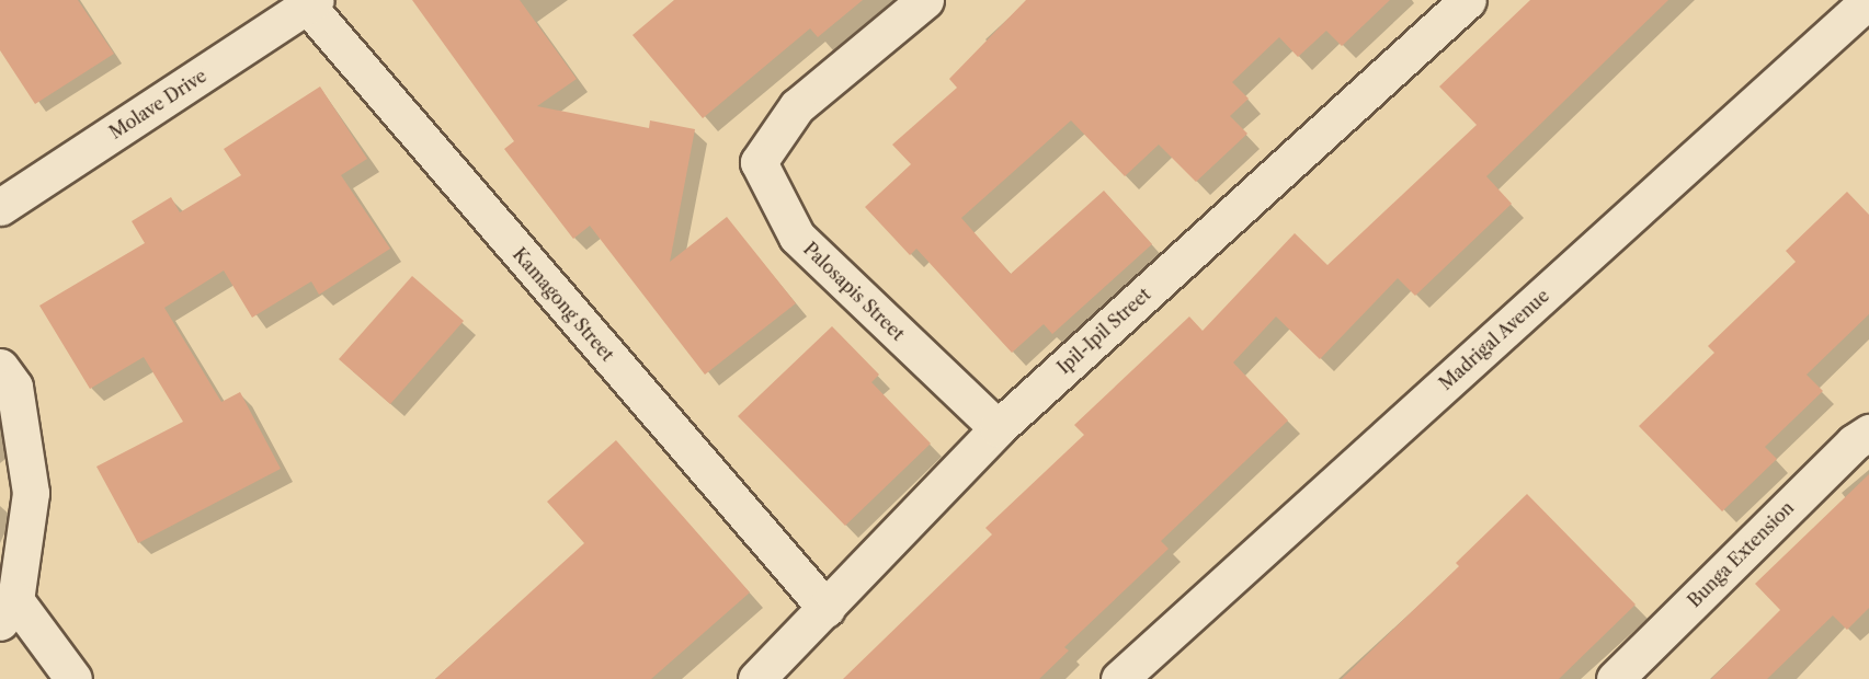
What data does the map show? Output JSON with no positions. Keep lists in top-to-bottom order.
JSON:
{
  "streets": {
    "street": [
      "Molave Drive",
      "Palosapis Street",
      "Kamagong Street",
      "Ipil-Ipil Street",
      "Madrigal Avenue",
      "Bunga Extension"
    ]
  },
  "crossings": [
    ["Molave Drive", "Kamagong Street"],
    ["Palosapis Street", "Ipil-Ipil Street"],
    ["Kamagong Street", "Ipil-Ipil Street"]
  ]
}
